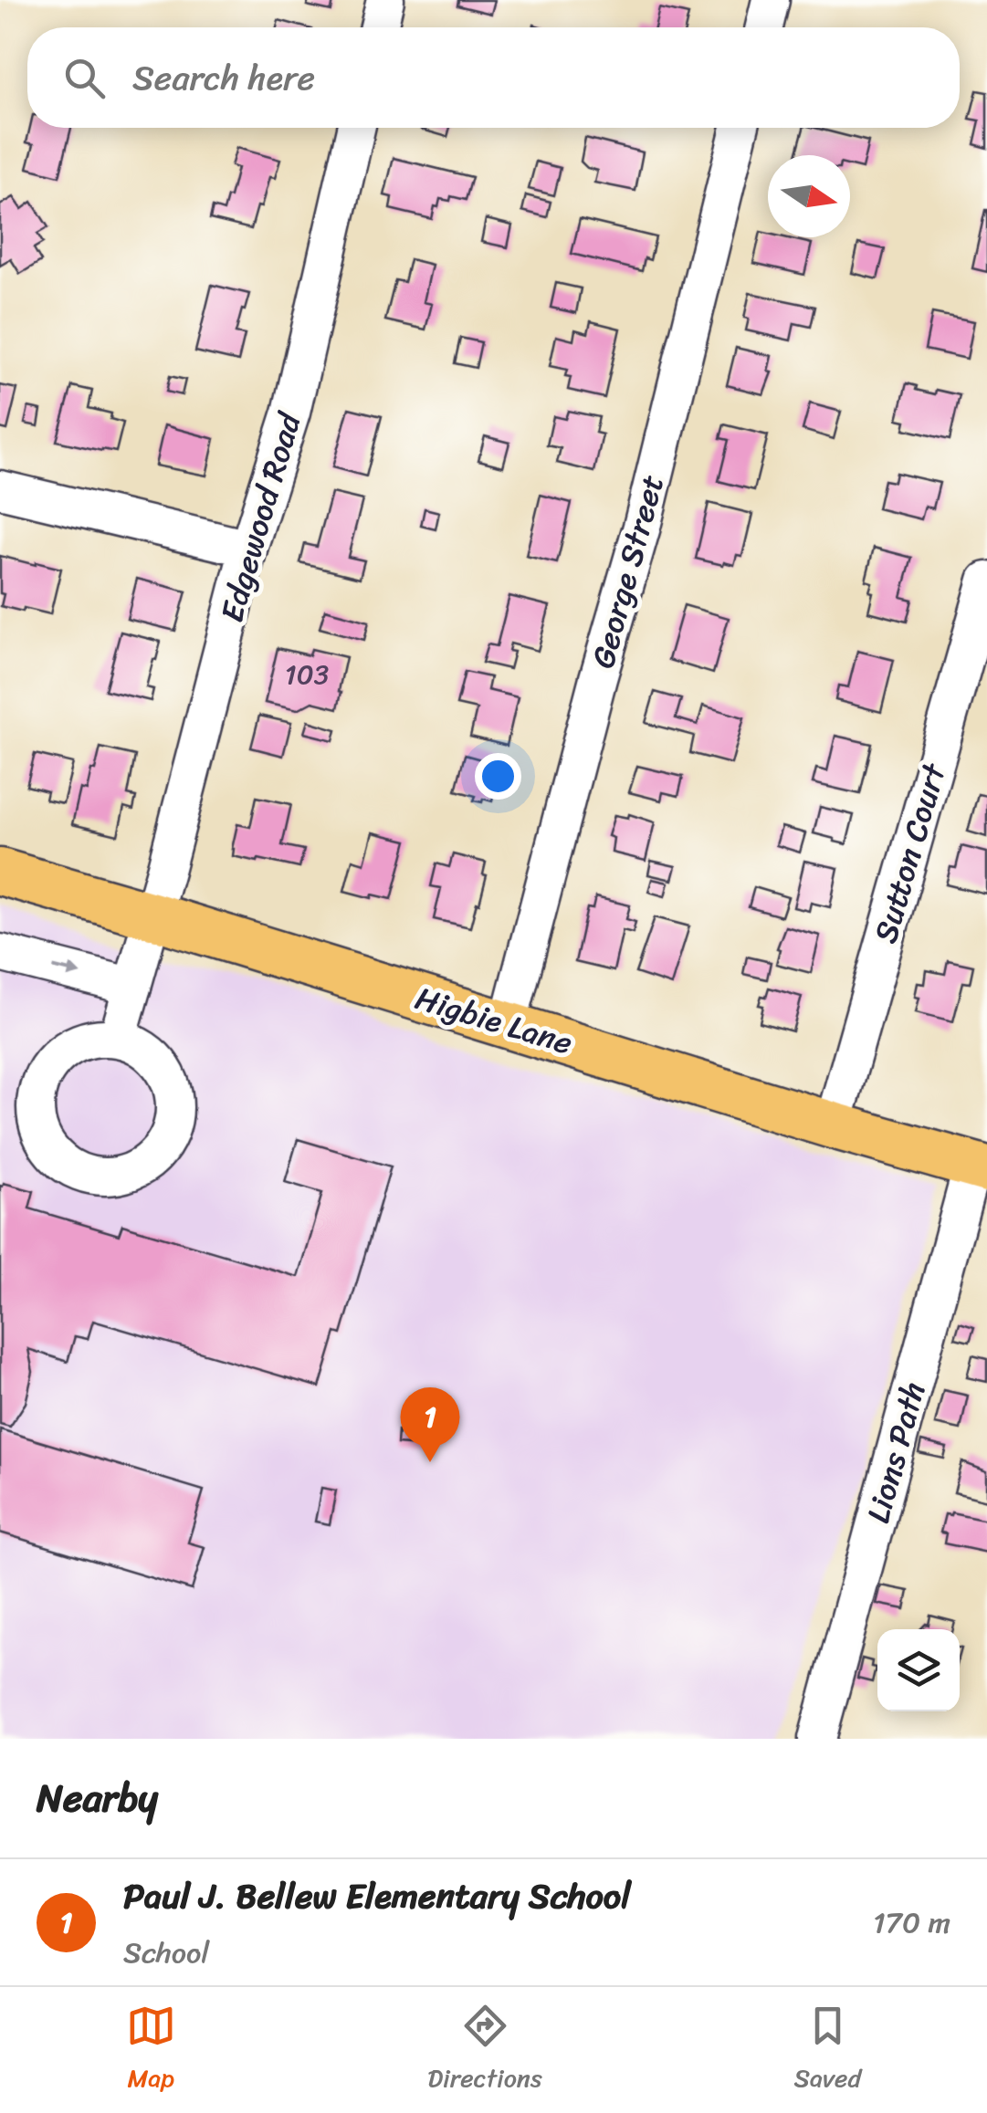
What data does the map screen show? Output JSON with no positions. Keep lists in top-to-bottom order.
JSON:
{
  "streets": {
    "main road": ["Higbie Lane"],
    "street": [
      "Edgewood Road",
      "George Street",
      "Sutton Court",
      "Lions Path"
    ]
  },
  "crossings": [
    ["Edgewood Road", "Higbie Lane"],
    ["George Street", "Higbie Lane"],
    ["Sutton Court", "Higbie Lane"],
    ["Higbie Lane", "Lions Path"]
  ],
  "house_numbers": ["103"],
  "north": "right",
  "page": {
    "search": "Search here",
    "pins": "1",
    "heading": "Nearby",
    "list": [
      {
        "mark": "1",
        "name": "Paul J. Bellew Elementary School",
        "note": "School",
        "value": "170 m"
      }
    ],
    "nav": ["Map", "Directions", "Saved"]
  }
}
